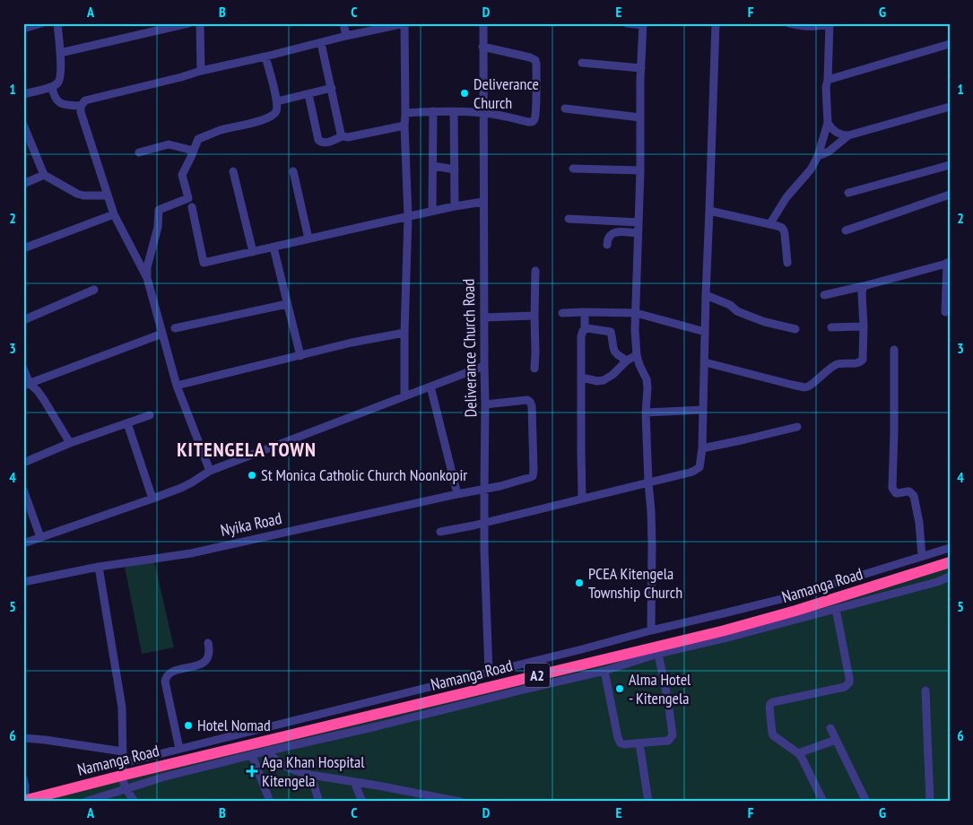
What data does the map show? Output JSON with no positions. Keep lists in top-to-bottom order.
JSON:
{
  "streets": {
    "highway": ["Namanga Road", "A2"],
    "street": ["Deliverance Church Road", "Nyika Road"]
  },
  "crossings": [
    ["Deliverance Church Road", "Nyika Road"]
  ],
  "districts": ["KITENGELA TOWN"],
  "places": {
    "other": [
      "Deliverance Church",
      "St Monica Catholic Church Noonkopir",
      "PCEA Kitengela Township Church",
      "Alma Hotel - Kitengela",
      "Hotel Nomad"
    ],
    "health": ["Aga Khan Hospital Kitengela"]
  },
  "grid": {
    "columns": [
      "A",
      "B",
      "C",
      "D",
      "E",
      "F",
      "G"
    ],
    "rows": [
      "1",
      "2",
      "3",
      "4",
      "5",
      "6"
    ]
  }
}
